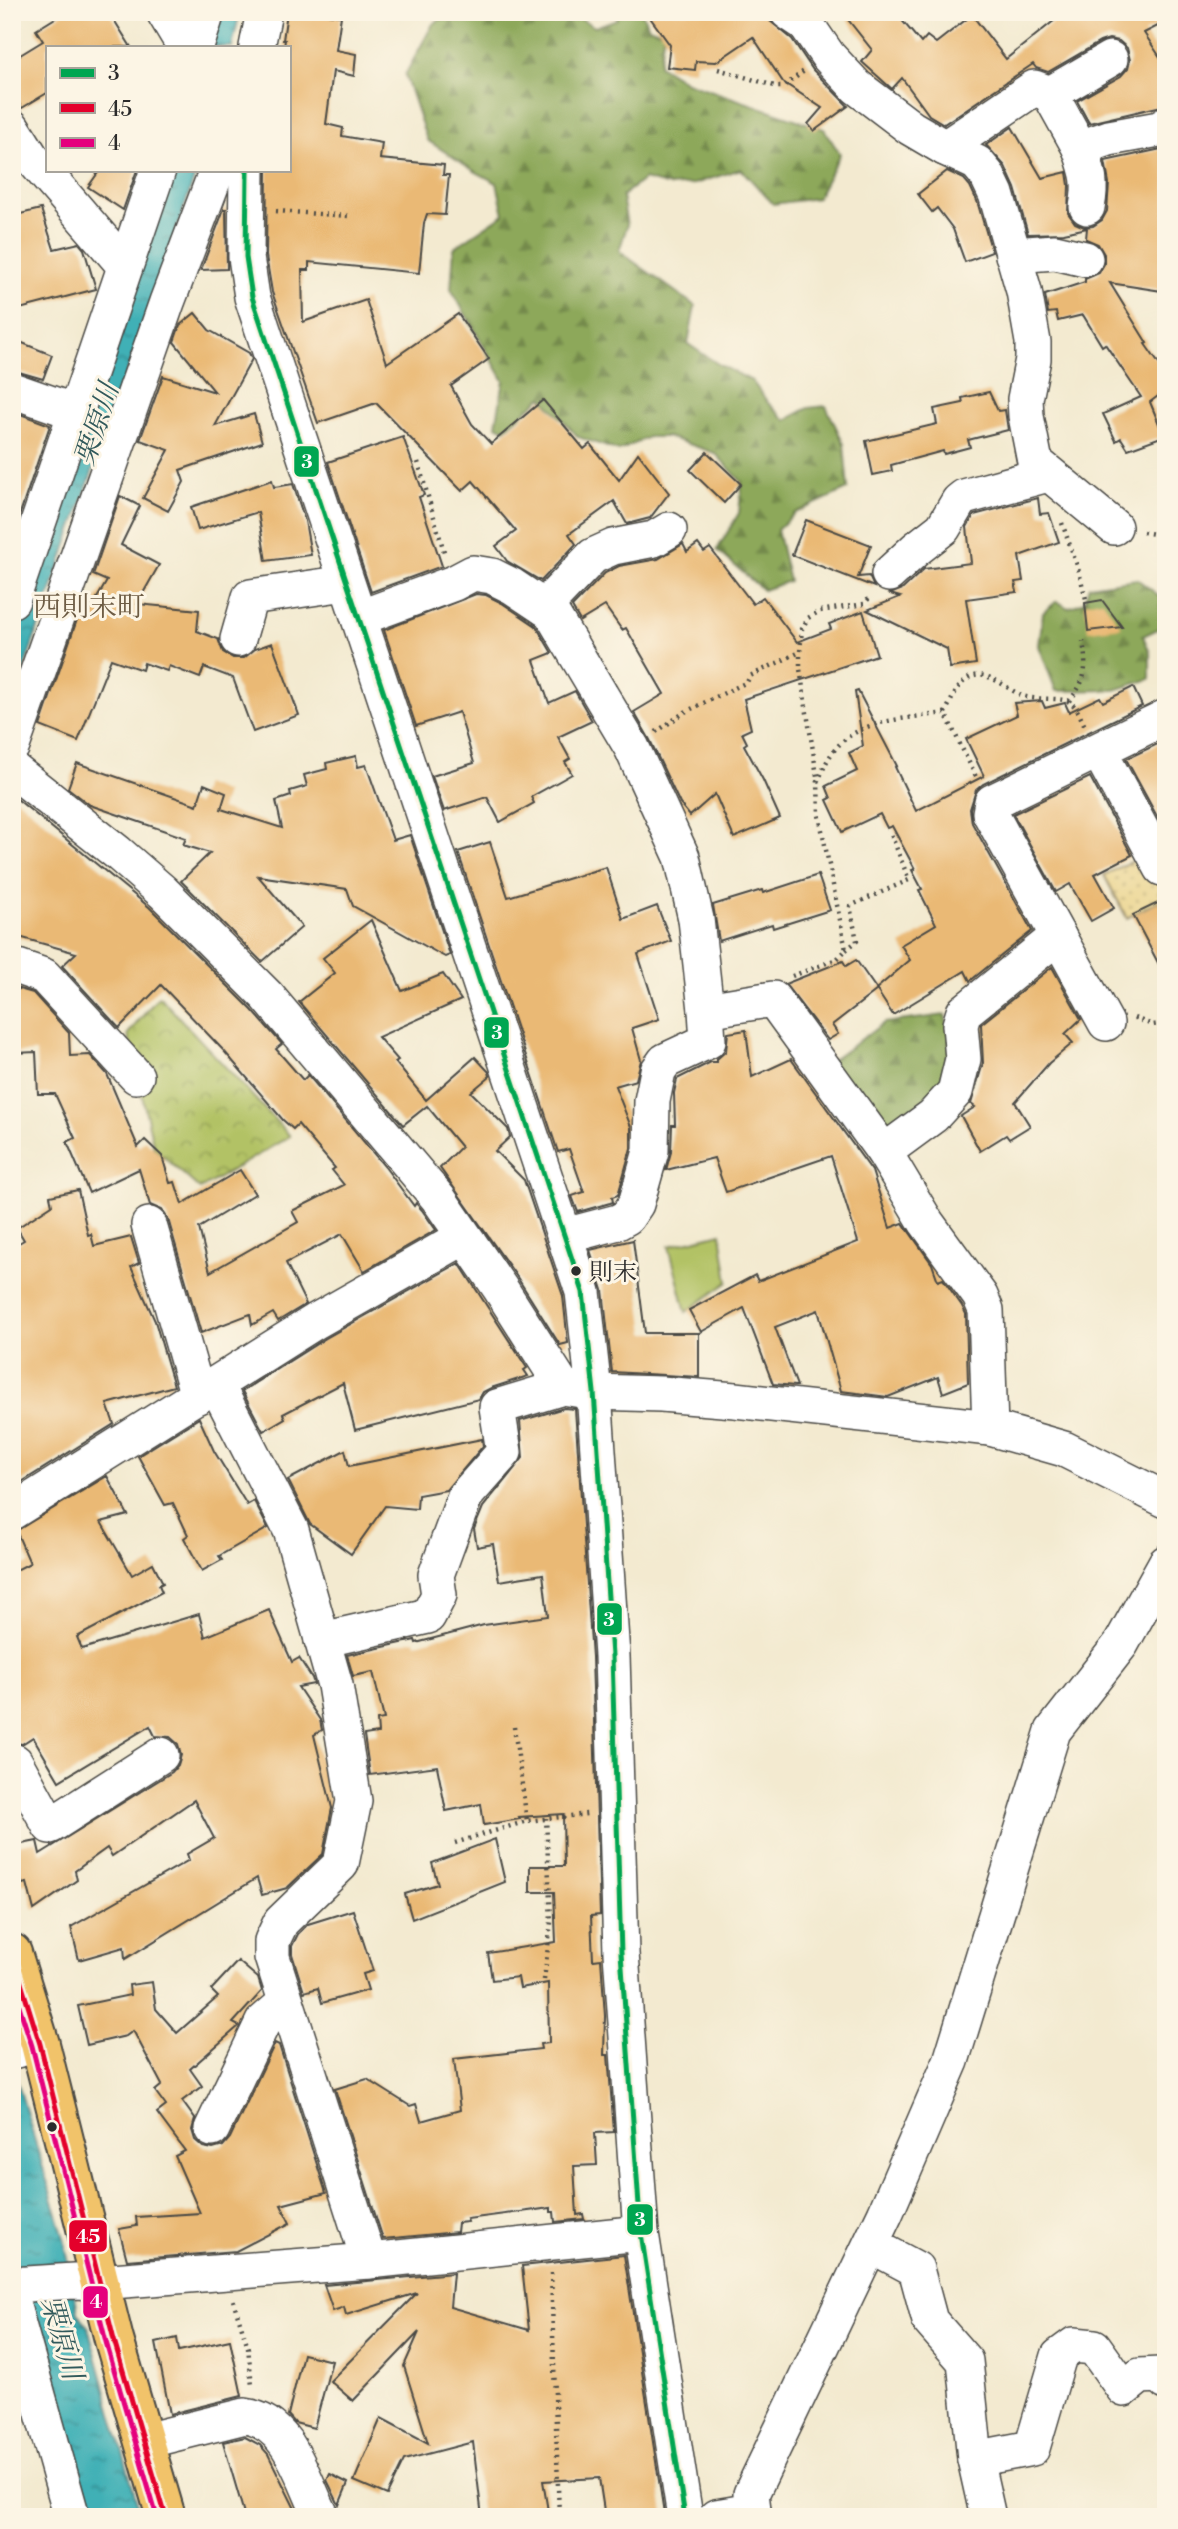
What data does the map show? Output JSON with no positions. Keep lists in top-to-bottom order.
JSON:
{
  "districts": ["西則末町"],
  "water": ["栗原川"],
  "places": ["則末"],
  "lines": ["transit line 3", "transit line 45", "transit line 4"],
  "legend": ["3", "45", "4"]
}
